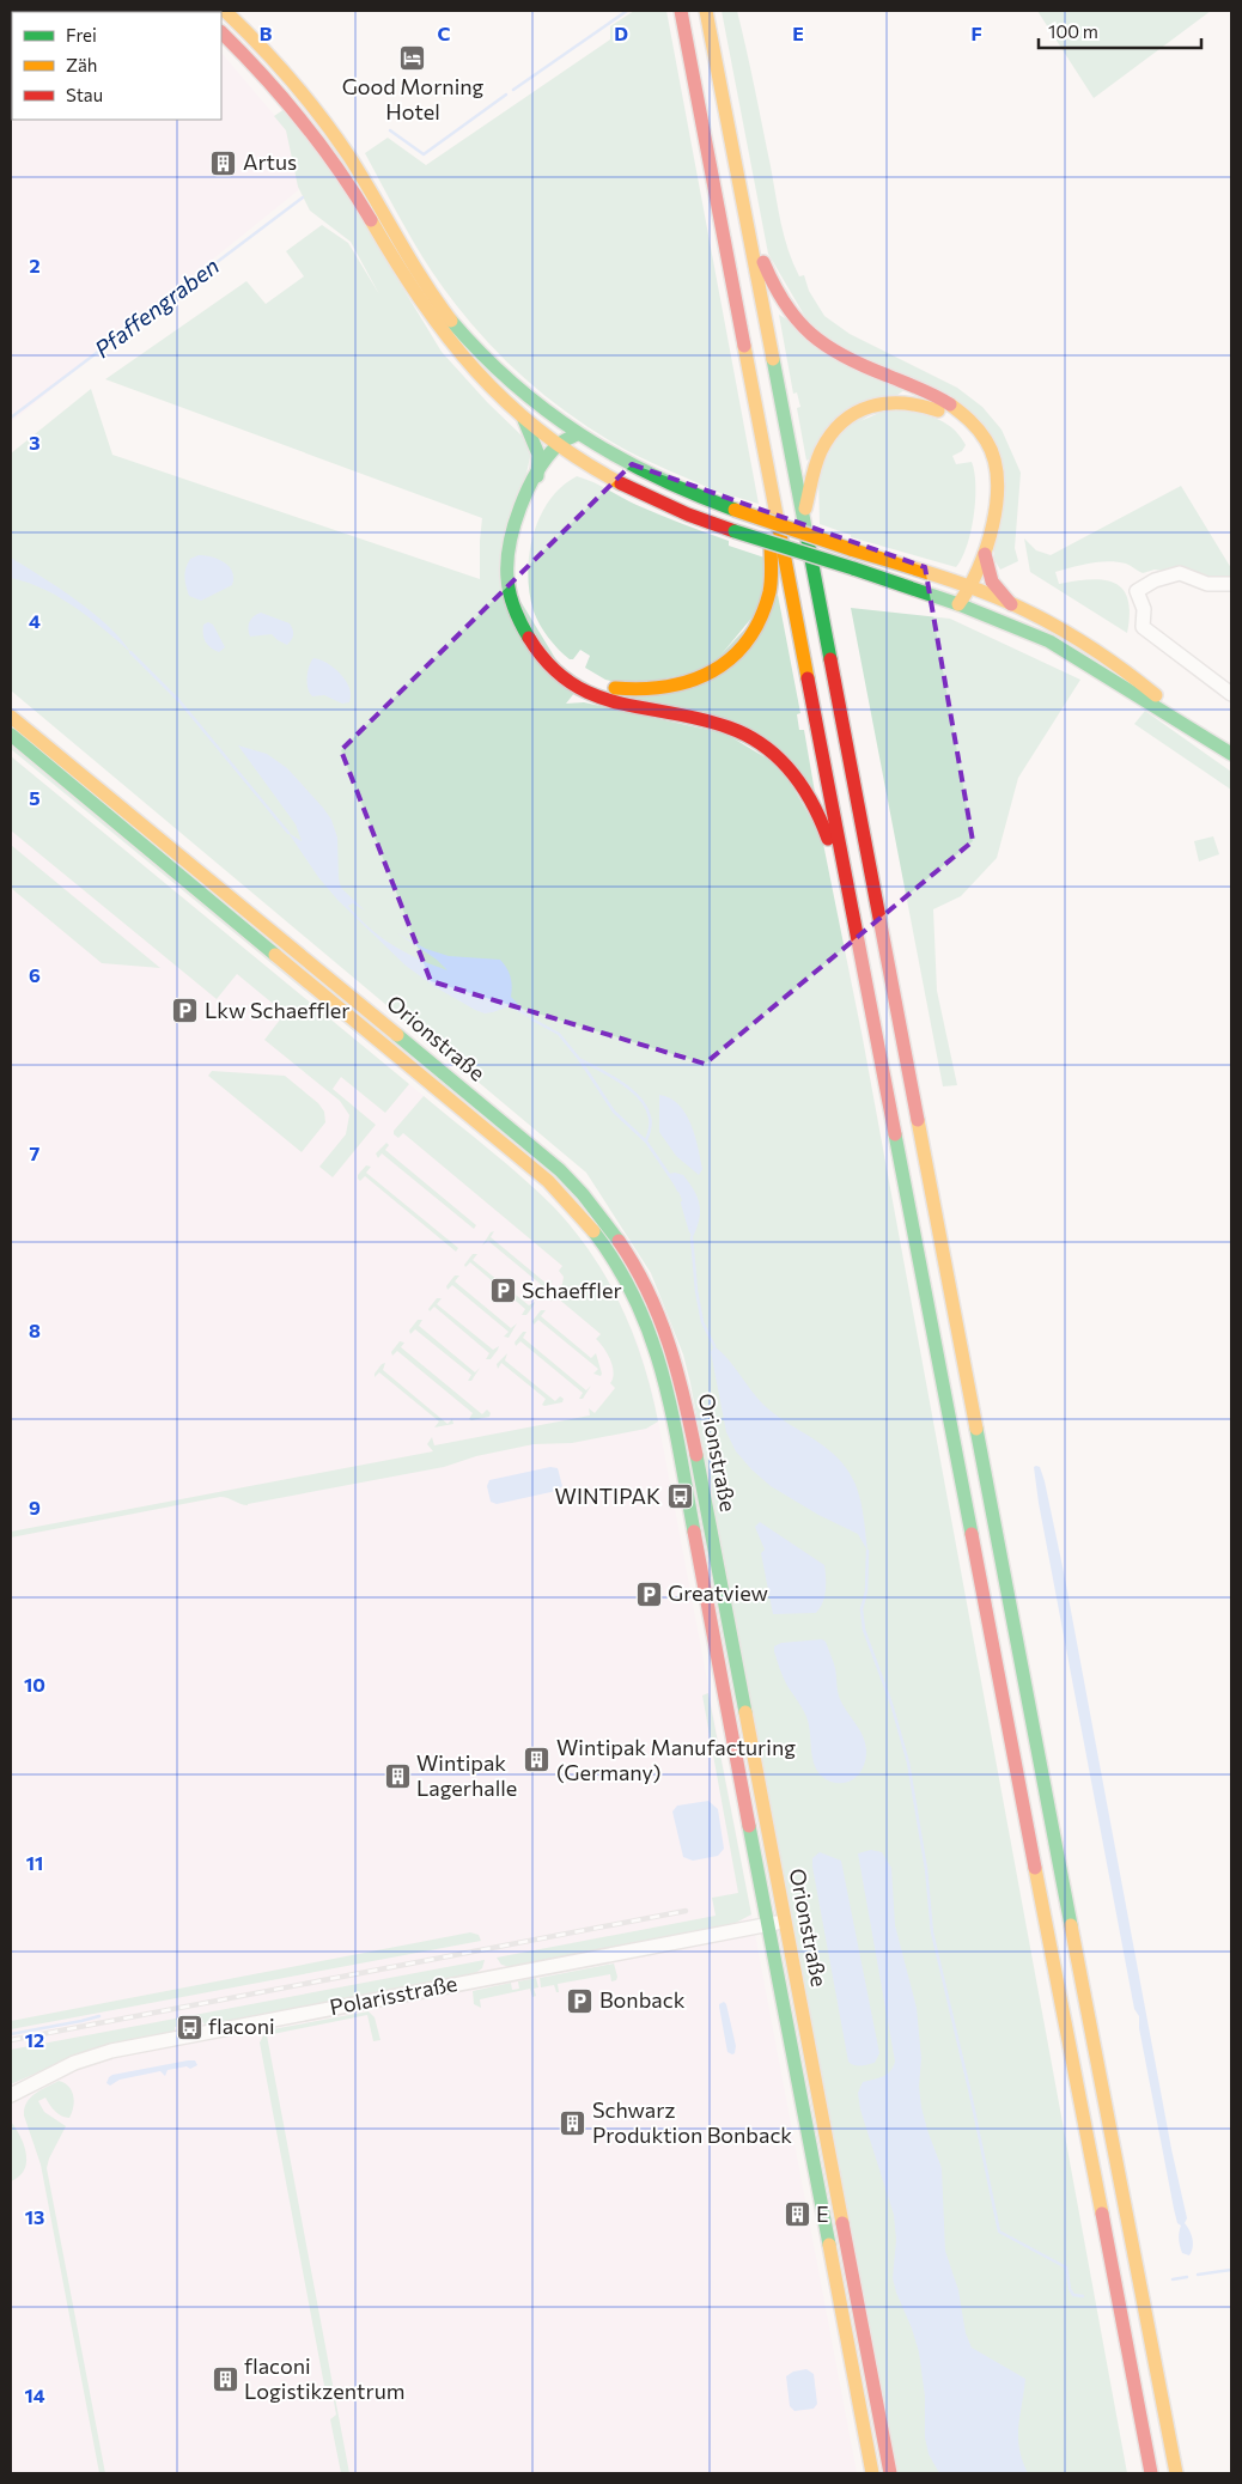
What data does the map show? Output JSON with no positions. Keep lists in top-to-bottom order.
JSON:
{
  "streets": {
    "main road": ["Orionstraße"],
    "street": ["Polarisstraße"]
  },
  "crossings": [
    ["Orionstraße", "Polarisstraße"]
  ],
  "water": ["Pfaffengraben"],
  "places": {
    "hotel": ["Good Morning Hotel"],
    "building": [
      "Artus",
      "Wintipak Manufacturing (Germany)",
      "Wintipak Lagerhalle",
      "Schwarz Produktion Bonback",
      "E",
      "flaconi Logistikzentrum"
    ],
    "parking": [
      "Lkw Schaeffler",
      "Schaeffler",
      "Greatview",
      "Bonback"
    ],
    "bus stop": ["WINTIPAK", "flaconi"]
  },
  "legend": ["Frei", "Zäh", "Stau"],
  "scale_bar": "100 m",
  "grid": {
    "columns": [
      "B",
      "C",
      "D",
      "E",
      "F"
    ],
    "rows": [
      "2",
      "3",
      "4",
      "5",
      "6",
      "7",
      "8",
      "9",
      "10",
      "11",
      "12",
      "13",
      "14"
    ]
  }
}
